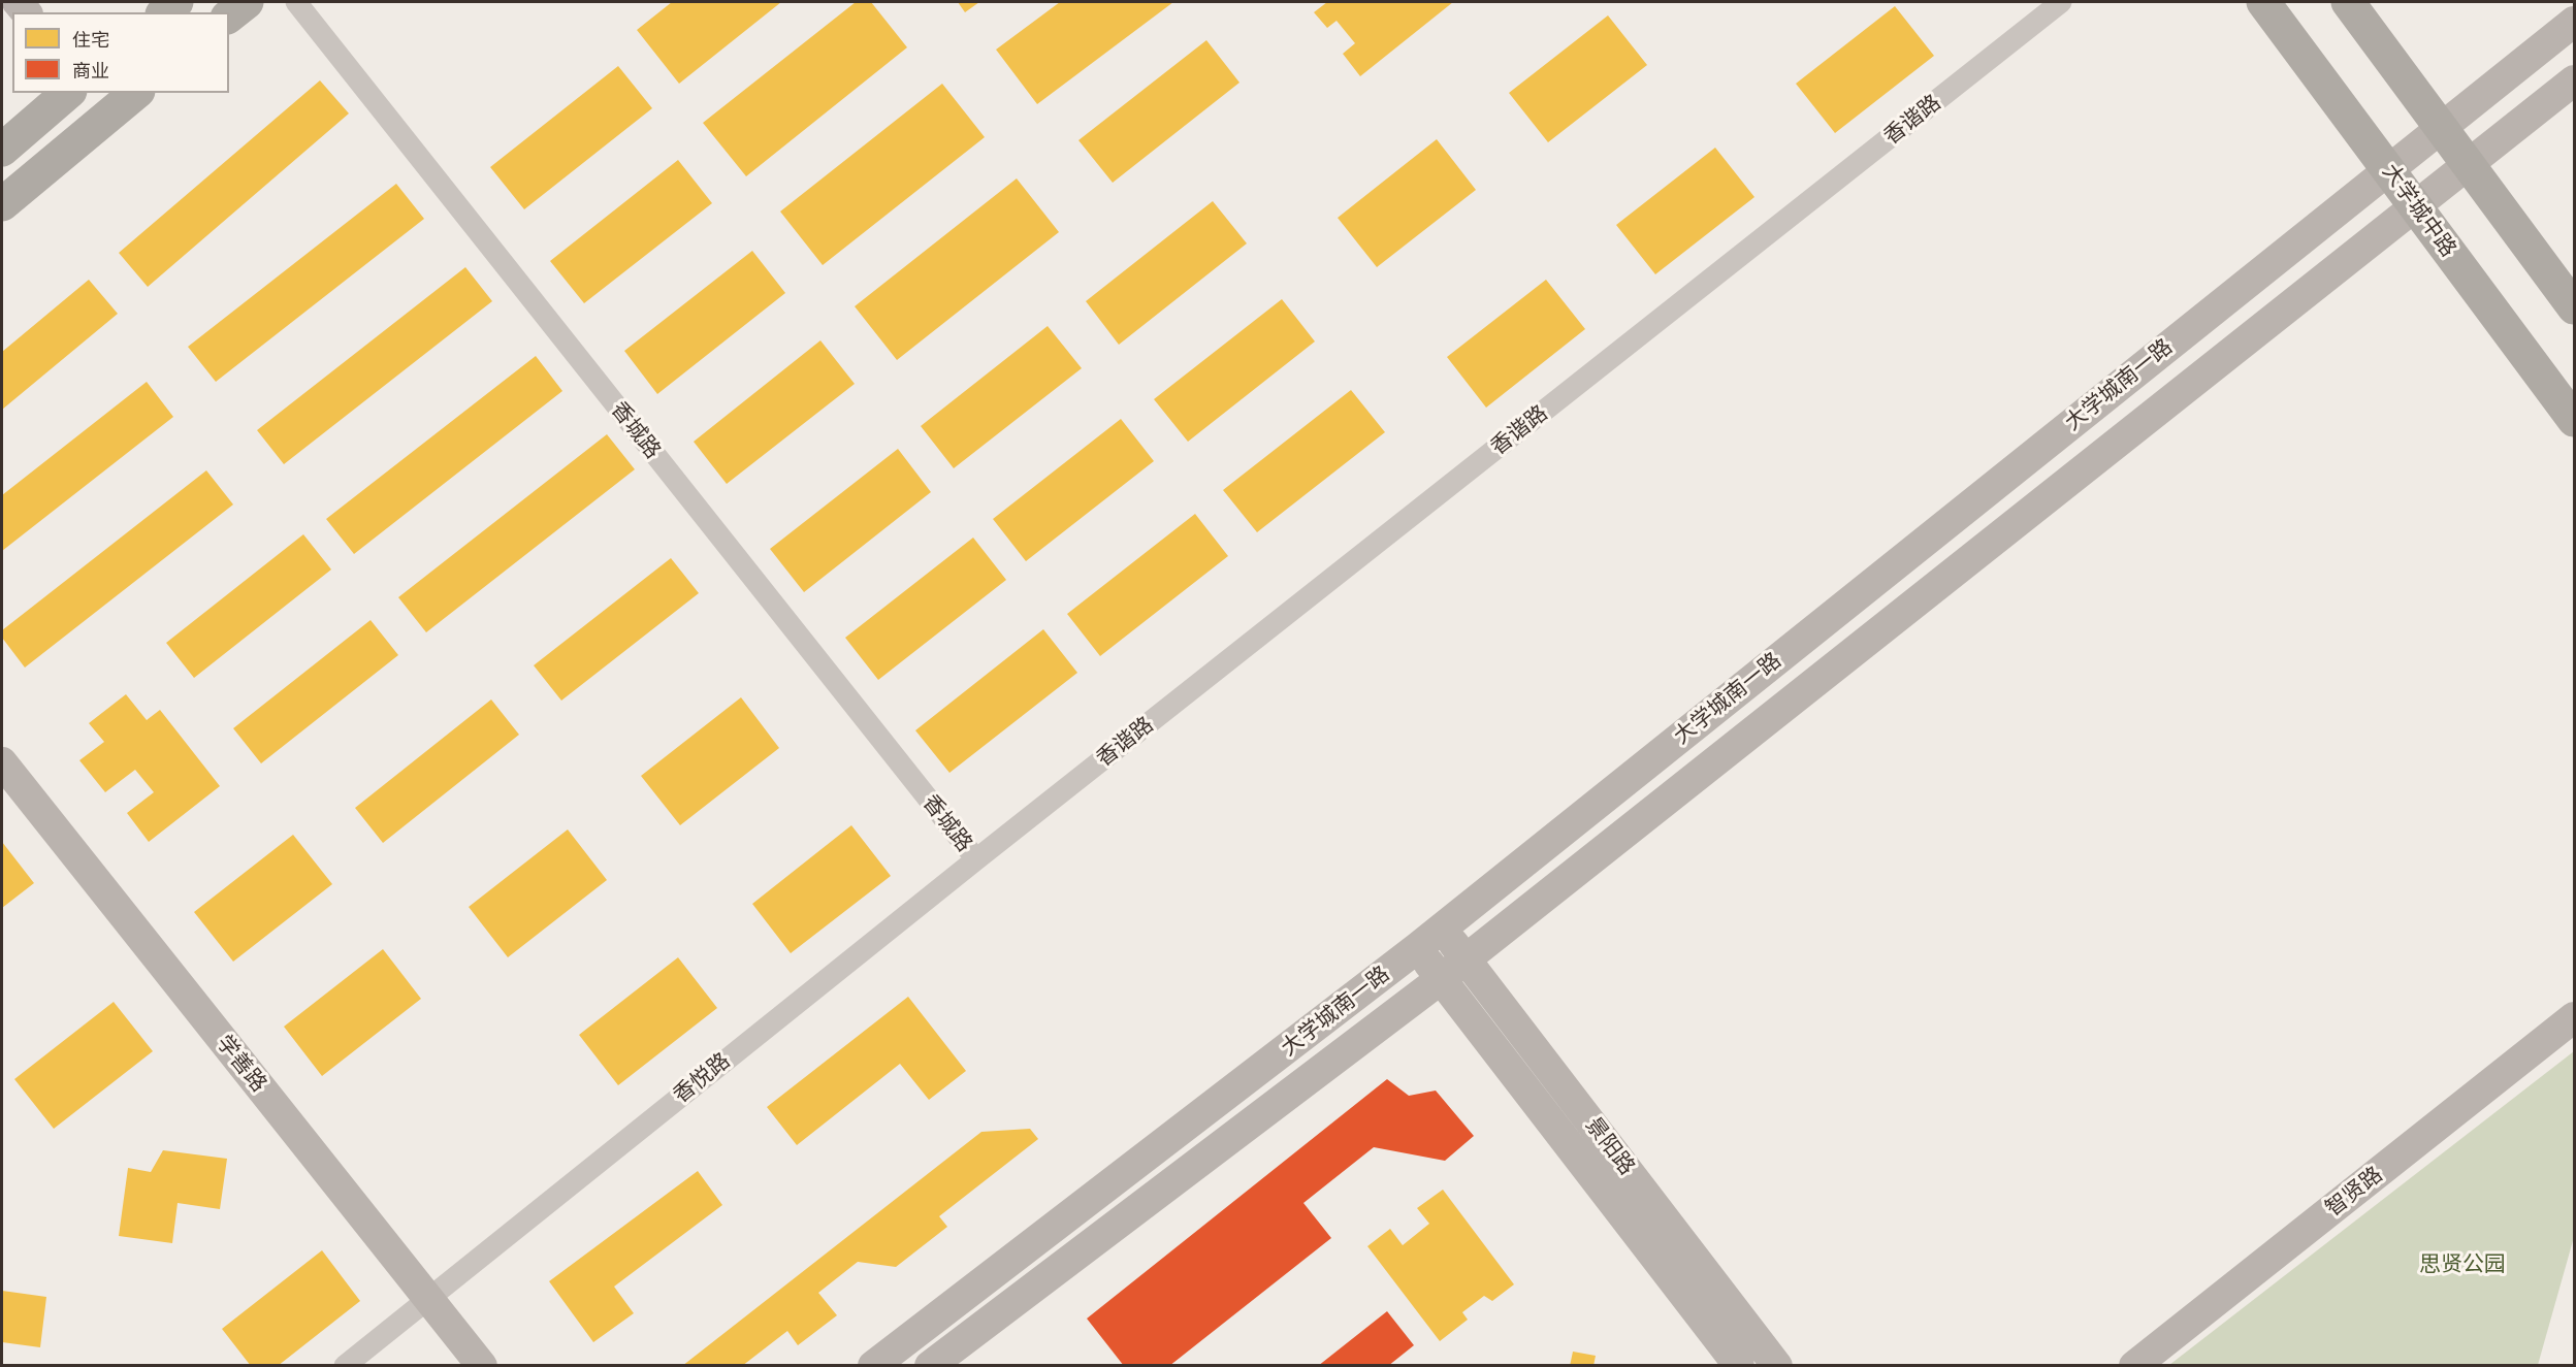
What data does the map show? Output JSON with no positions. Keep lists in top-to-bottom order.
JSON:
{
  "streets": {
    "highway": ["大学城中路"],
    "main road": [
      "大学城南一路",
      "学善路",
      "景阳路",
      "智贤路"
    ],
    "street": ["香谐路", "香城路", "香悦路"]
  },
  "crossings": [
    ["香谐路", "香城路"],
    ["香谐路", "香悦路"],
    ["大学城中路", "大学城南一路"],
    ["大学城南一路", "景阳路"],
    ["香城路", "香悦路"],
    ["学善路", "香悦路"]
  ],
  "parks": ["思贤公园"],
  "legend": ["住宅", "商业"]
}
